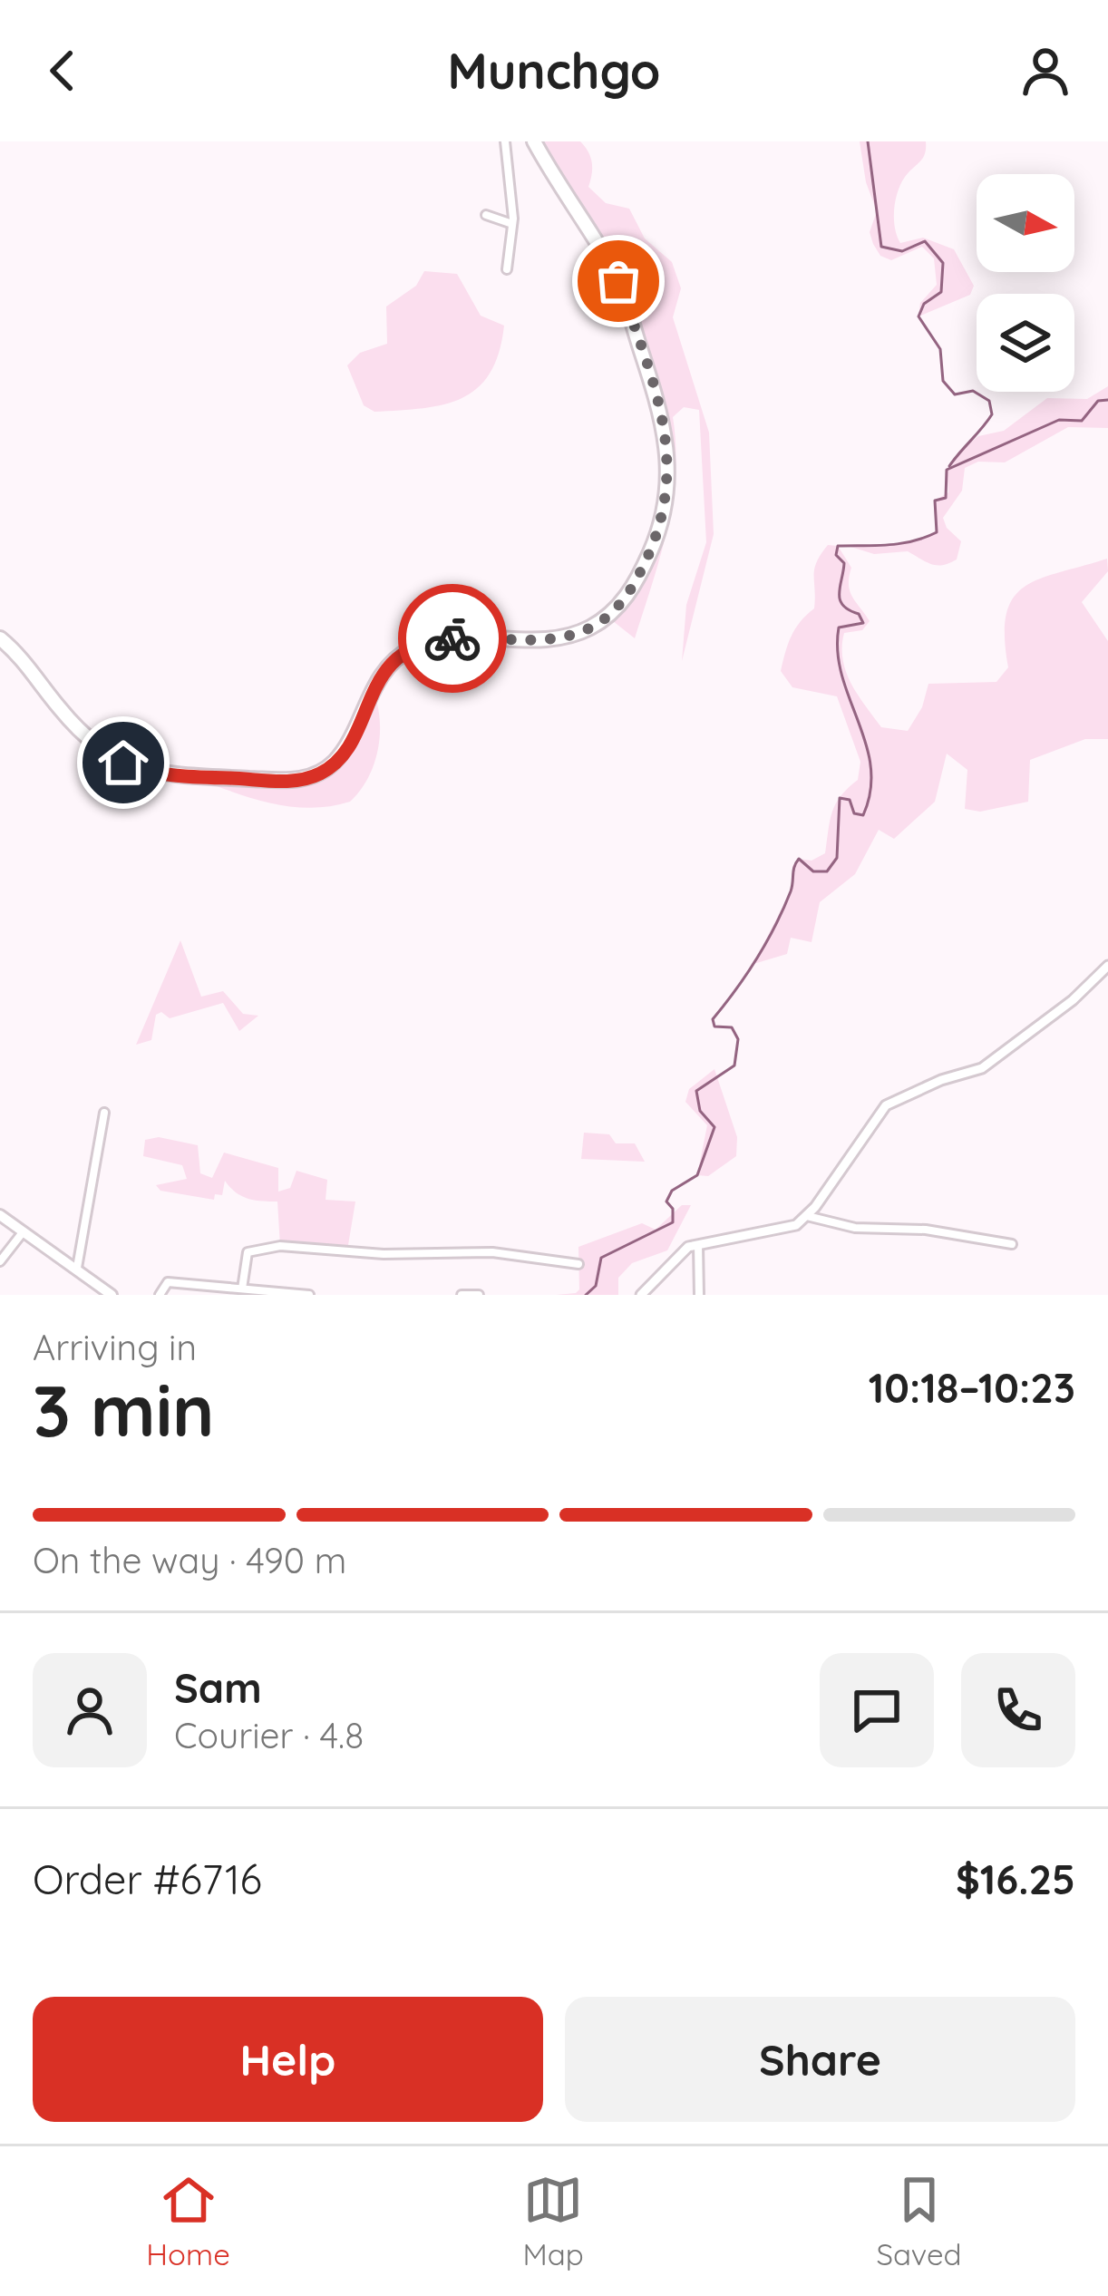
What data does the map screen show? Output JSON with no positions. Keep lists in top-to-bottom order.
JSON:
{
  "north": "right",
  "page": {
    "header": "Munchgo",
    "heading": ["3 min", "Arriving in", "10:18–10:23"],
    "panel": [
      "Sam",
      "Courier · 4.8",
      "Order #6716",
      "$16.25"
    ],
    "bar": "On the way · 490 m",
    "buttons": ["Help", "Share"],
    "tabs": ["Home", "Map", "Saved"]
  }
}
